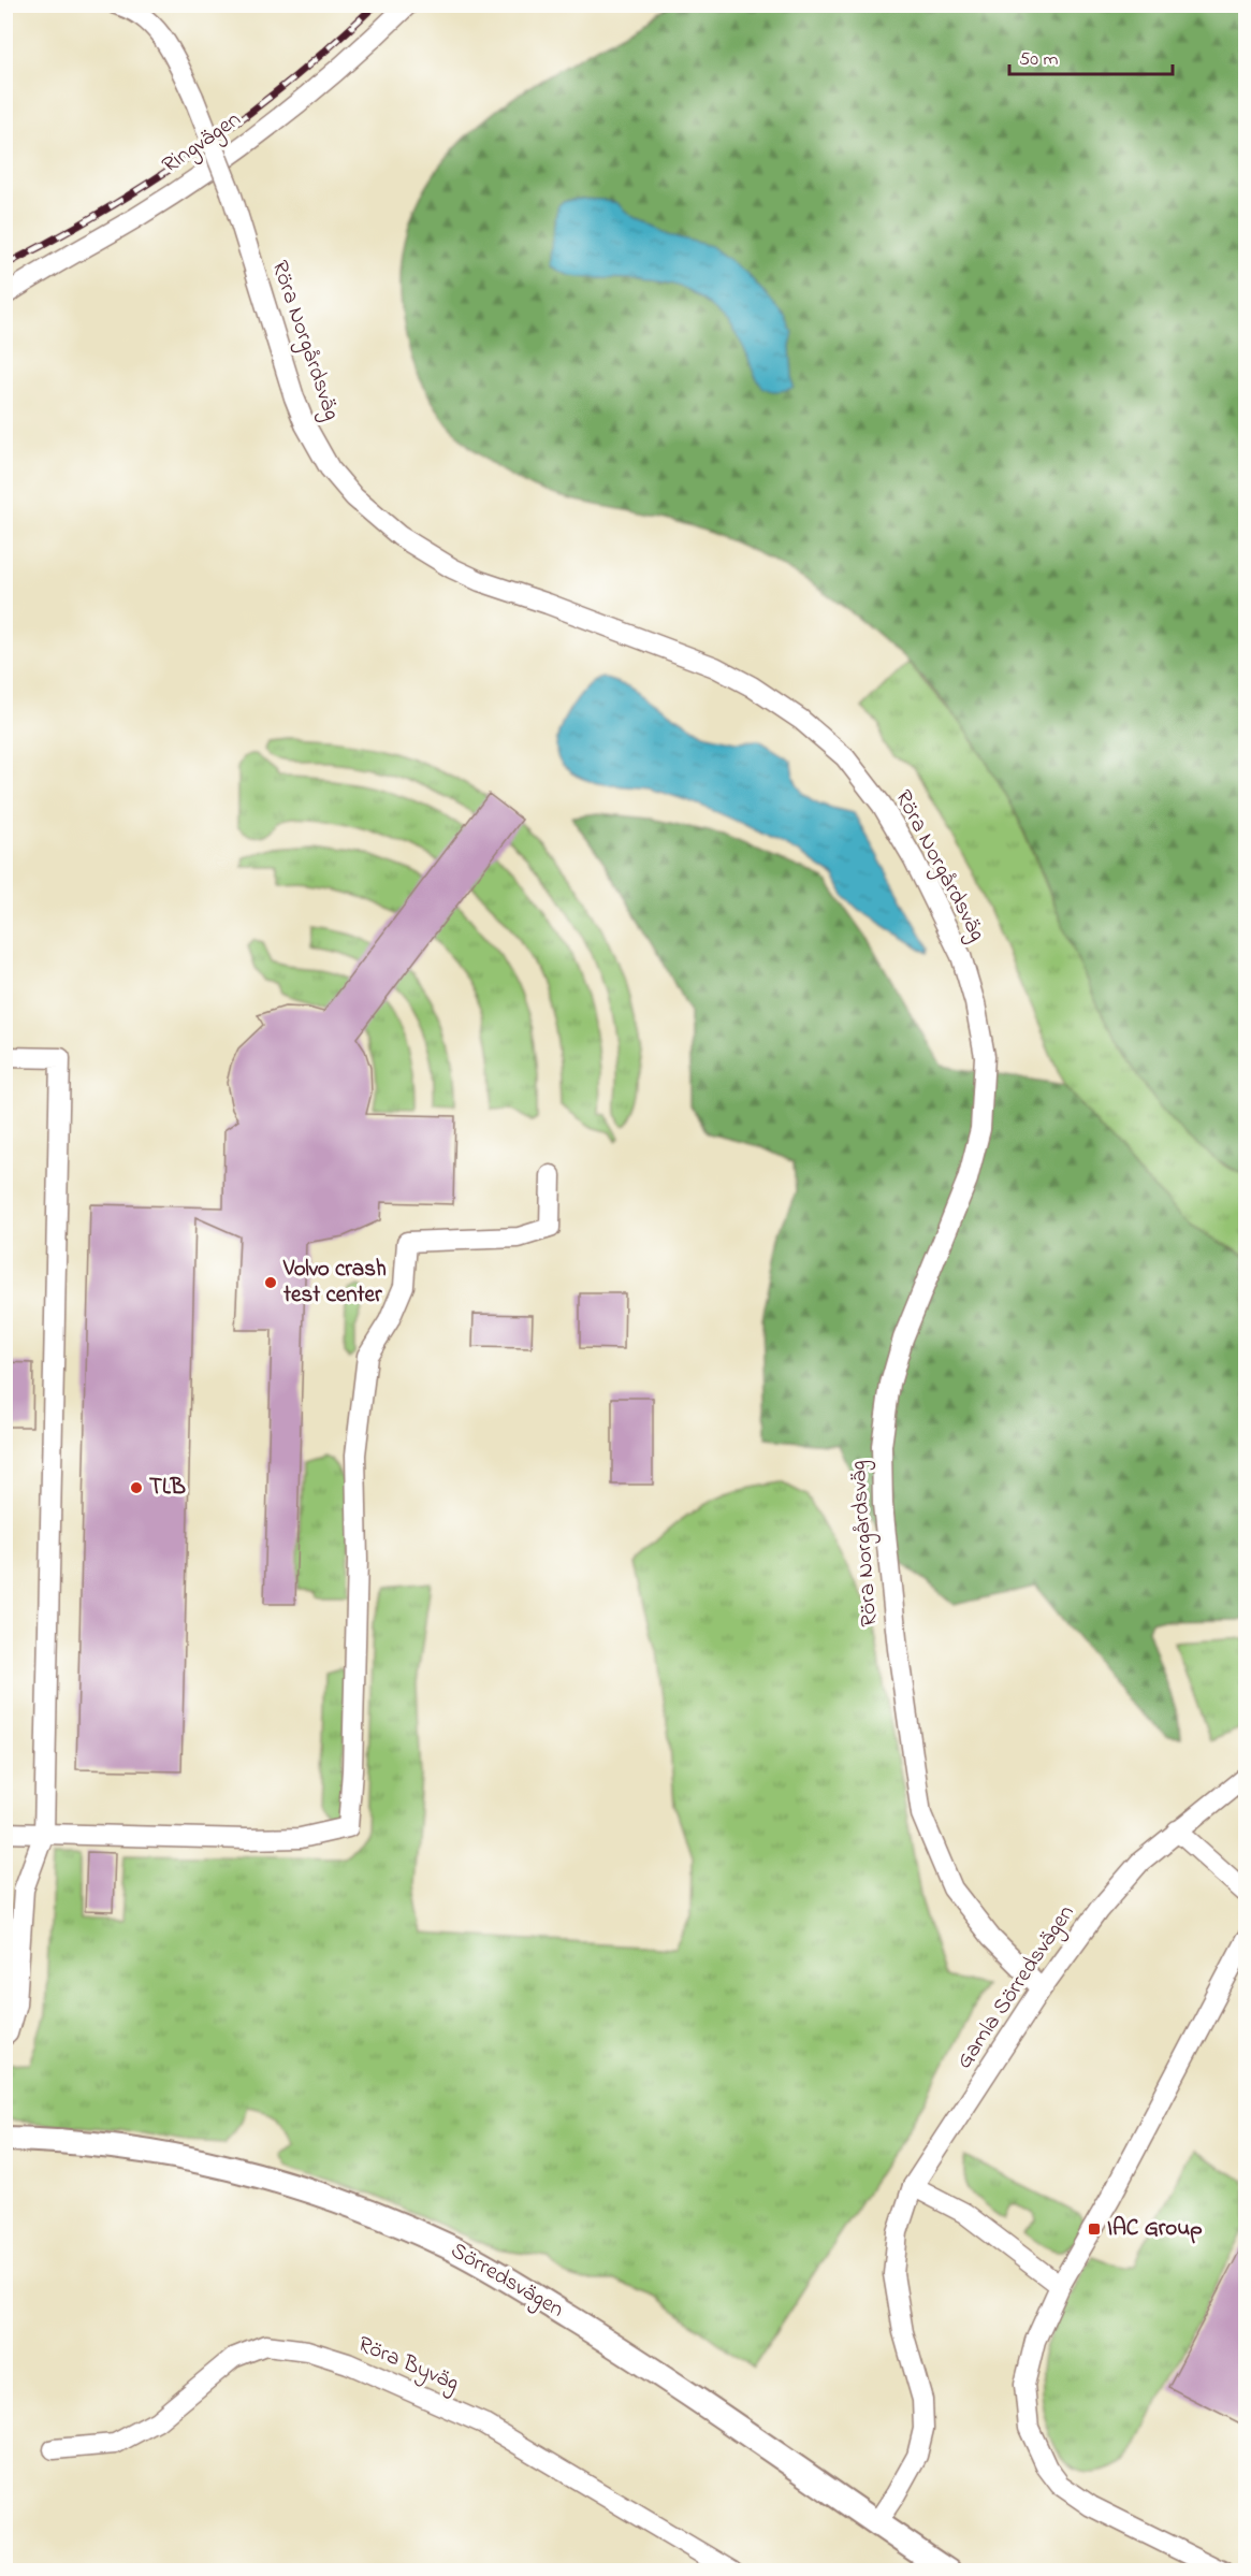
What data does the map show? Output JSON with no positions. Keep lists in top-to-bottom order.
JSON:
{
  "streets": {
    "street": [
      "Ringvägen",
      "Röra Norgårdsväg",
      "Gamla Sörredsvägen",
      "Sörredsvägen",
      "Röra Byväg"
    ]
  },
  "crossings": [
    ["Röra Norgårdsväg", "Gamla Sörredsvägen"],
    ["Gamla Sörredsvägen", "Sörredsvägen"]
  ],
  "places": {
    "other": ["Volvo crash test center", "TLB"],
    "transit": ["IAC Group"]
  },
  "scale_bar": "50 m"
}
